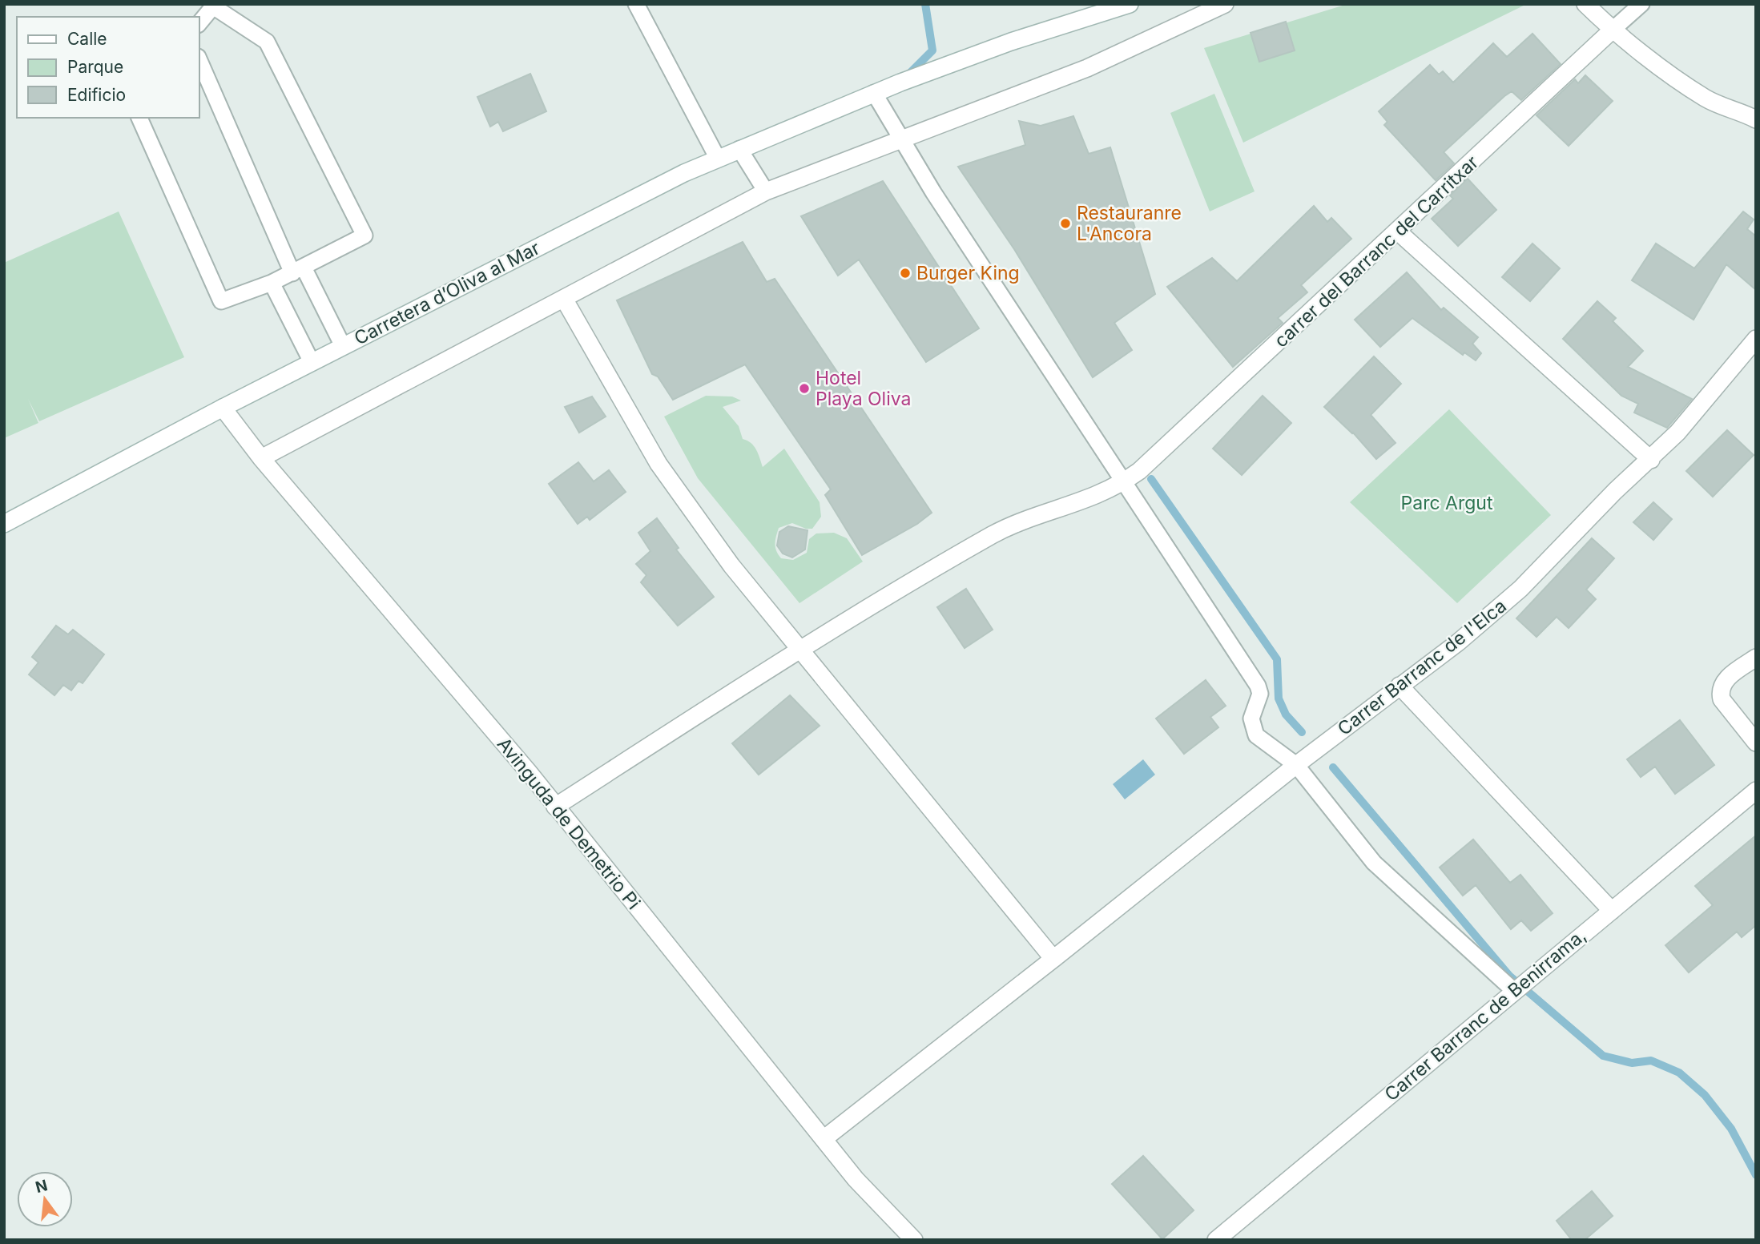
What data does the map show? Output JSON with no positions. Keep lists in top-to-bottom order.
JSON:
{
  "streets": {
    "street": [
      "carrer del Barranc del Carritxar",
      "Carretera d’Oliva al Mar",
      "Carrer Barranc de l'Elca",
      "Avinguda de Demetrio Pi",
      "Carrer Barranc de Benirrama,"
    ]
  },
  "crossings": [
    ["carrer del Barranc del Carritxar", "Avinguda de Demetrio Pi"],
    ["Carretera d’Oliva al Mar", "Avinguda de Demetrio Pi"],
    ["Carrer Barranc de l'Elca", "Avinguda de Demetrio Pi"]
  ],
  "parks": ["Parc Argut"],
  "places": ["Restauranre L'Ancora", "Burger King", "Hotel Playa Oliva"],
  "legend": ["Calle", "Parque", "Edificio"],
  "north": "top"
}
